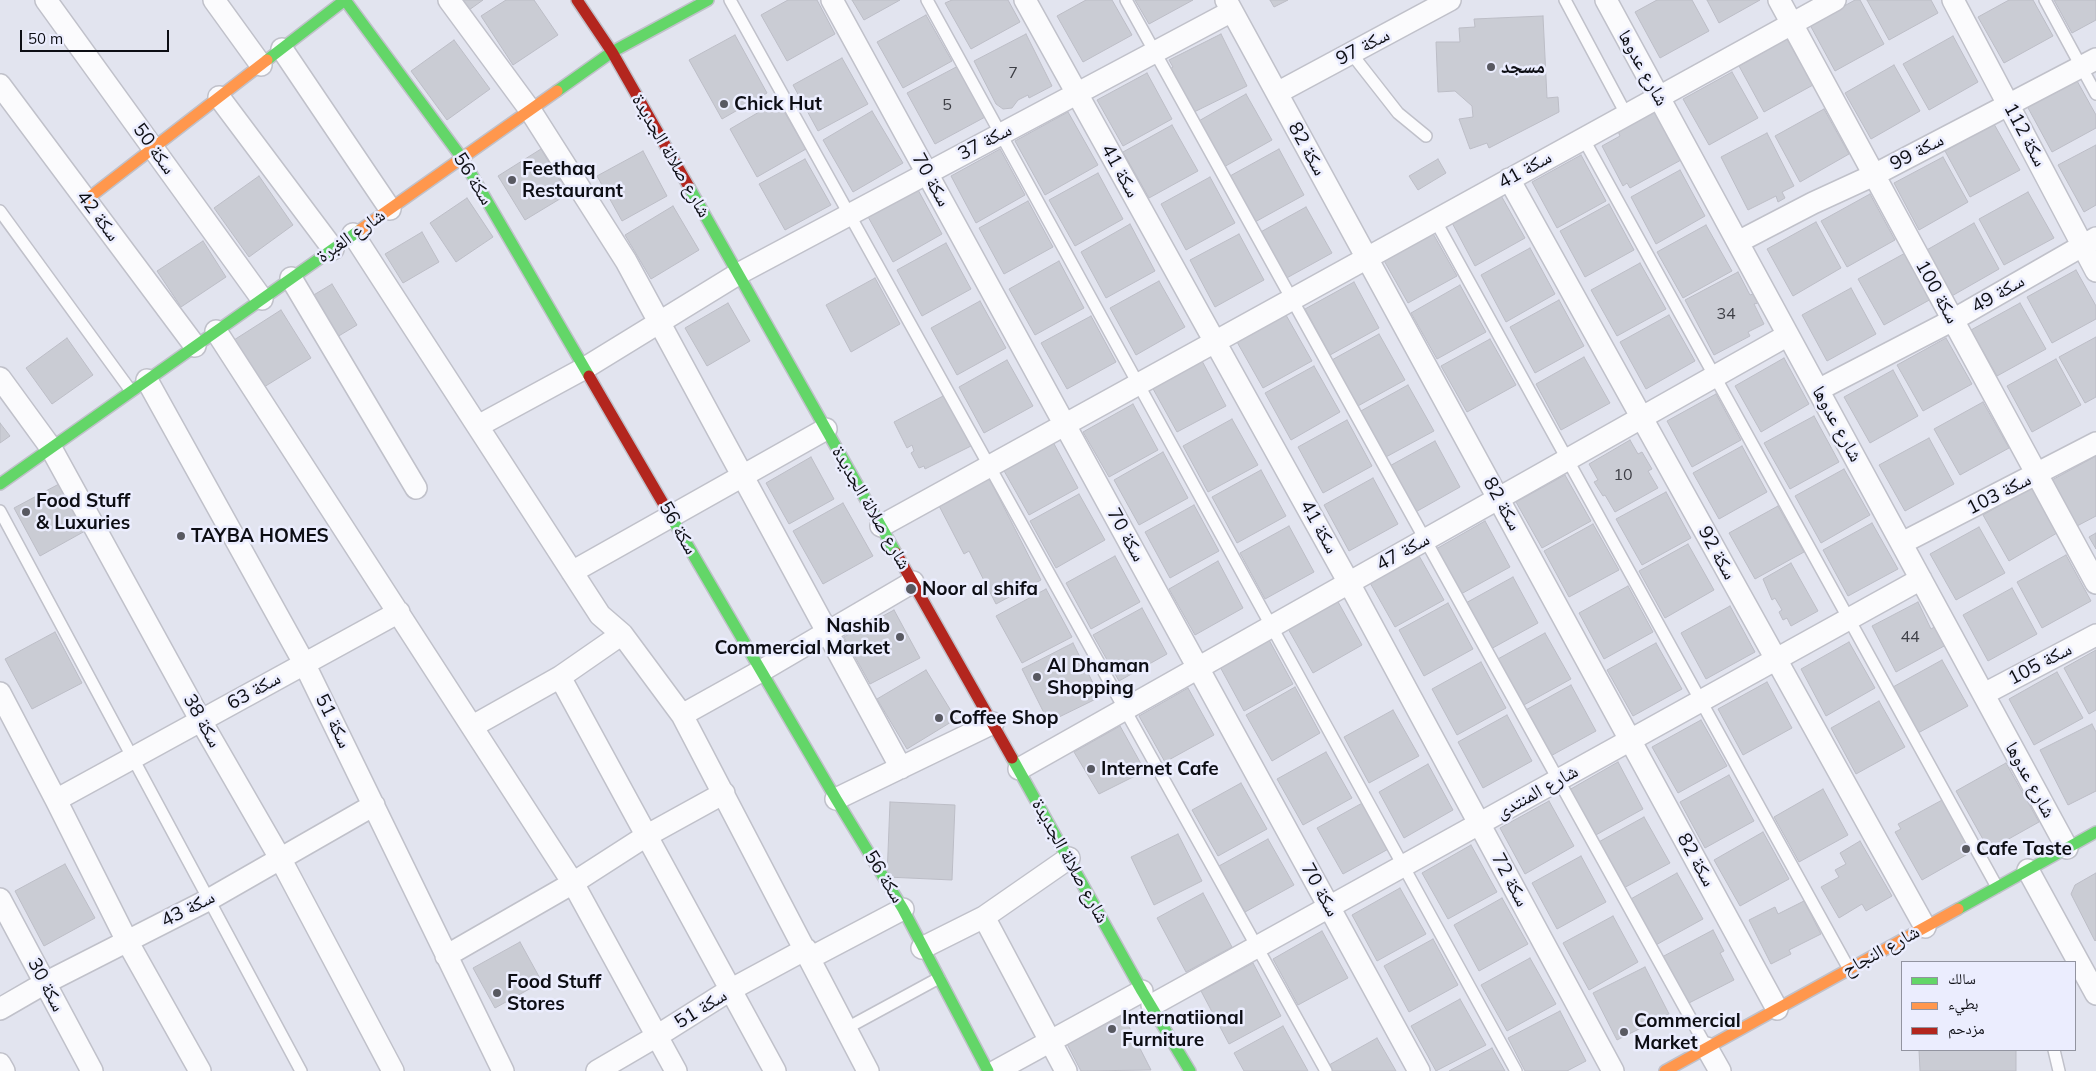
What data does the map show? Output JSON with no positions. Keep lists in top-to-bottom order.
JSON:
{
  "streets": {
    "street": [
      "سكة 97",
      "شارع عدوها",
      "سكة 112",
      "سكة 37",
      "سكة 50",
      "سكة 82",
      "سكة 99",
      "شارع صلالة الجديدة",
      "سكة 41",
      "سكة 56",
      "سكة 70",
      "سكة 42",
      "شارع الغبرة",
      "سكة 100",
      "سكة 49",
      "سكة 103",
      "سكة 47",
      "سكة 92",
      "سكة 105",
      "سكة 63",
      "سكة 38",
      "سكة 51",
      "شارع المنتدى",
      "سكة 72",
      "سكة 43",
      "شارع النجاح",
      "سكة 30"
    ]
  },
  "crossings": [
    ["سكة 97", "سكة 82"],
    ["شارع عدوها", "سكة 99"],
    ["شارع عدوها", "سكة 41"],
    ["شارع عدوها", "سكة 49"],
    ["شارع عدوها", "سكة 103"],
    ["شارع عدوها", "سكة 47"],
    ["شارع عدوها", "سكة 105"],
    ["شارع عدوها", "شارع المنتدى"],
    ["شارع عدوها", "شارع النجاح"],
    ["سكة 112", "سكة 99"],
    ["سكة 112", "سكة 49"],
    ["سكة 37", "سكة 82"],
    ["سكة 37", "شارع صلالة الجديدة"],
    ["سكة 37", "سكة 41"],
    ["سكة 37", "سكة 56"],
    ["سكة 37", "سكة 70"],
    ["سكة 50", "شارع الغبرة"],
    ["سكة 82", "سكة 41"],
    ["سكة 82", "سكة 47"],
    ["سكة 82", "شارع المنتدى"],
    ["سكة 82", "شارع النجاح"],
    ["سكة 99", "سكة 100"],
    ["شارع صلالة الجديدة", "سكة 41"],
    ["شارع صلالة الجديدة", "شارع الغبرة"],
    ["شارع صلالة الجديدة", "سكة 47"],
    ["شارع صلالة الجديدة", "شارع المنتدى"],
    ["سكة 41", "سكة 70"],
    ["سكة 41", "سكة 100"],
    ["سكة 41", "سكة 47"],
    ["سكة 41", "سكة 92"],
    ["سكة 41", "سكة 72"],
    ["سكة 56", "شارع الغبرة"],
    ["سكة 56", "سكة 51"],
    ["سكة 70", "سكة 47"],
    ["سكة 70", "شارع المنتدى"],
    ["سكة 42", "شارع الغبرة"],
    ["شارع الغبرة", "سكة 38"],
    ["شارع الغبرة", "سكة 51"],
    ["سكة 100", "سكة 49"],
    ["سكة 100", "سكة 103"],
    ["سكة 47", "سكة 92"],
    ["سكة 47", "سكة 72"],
    ["سكة 92", "شارع المنتدى"],
    ["سكة 92", "شارع النجاح"],
    ["سكة 63", "سكة 38"],
    ["سكة 63", "سكة 51"],
    ["سكة 38", "سكة 43"],
    ["سكة 51", "سكة 43"],
    ["شارع المنتدى", "سكة 72"],
    ["سكة 43", "سكة 30"]
  ],
  "places": [
    "مسجد",
    "Chick Hut",
    "Feethaq Restaurant",
    "Food Stuff & Luxuries",
    "TAYBA HOMES",
    "Noor al shifa",
    "Nashib Commercial Market",
    "Al Dhaman Shopping",
    "Coffee Shop",
    "Internet Cafe",
    "Cafe Taste",
    "Food Stuff Stores",
    "Internatiional Furniture",
    "Commercial Market"
  ],
  "house_numbers": [
    "7",
    "5",
    "34",
    "10",
    "44"
  ],
  "legend": ["سالك", "بطيء", "مزدحم"],
  "scale_bar": "50 m"
}
